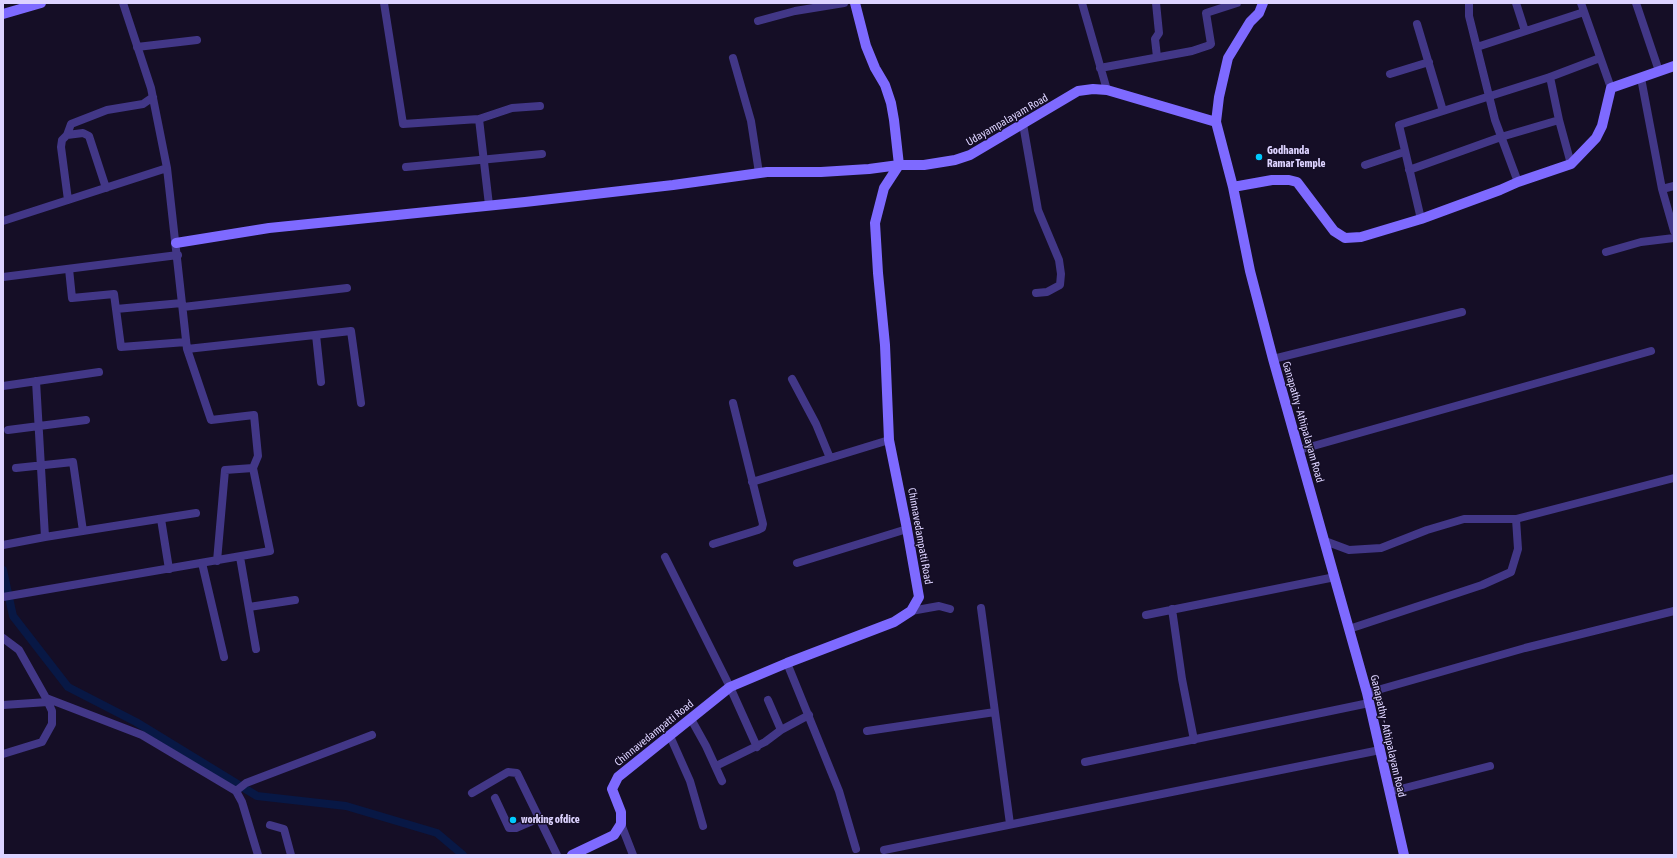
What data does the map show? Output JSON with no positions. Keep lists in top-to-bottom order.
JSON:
{
  "streets": {
    "street": ["Udayampalayam Road", "Ganapathy - Athipalayam Road", "Chinnavedampatti Road"]
  },
  "crossings": [
    ["Udayampalayam Road", "Ganapathy - Athipalayam Road"],
    ["Udayampalayam Road", "Chinnavedampatti Road"]
  ],
  "places": ["Godhanda Ramar Temple", "working ofdice"]
}
